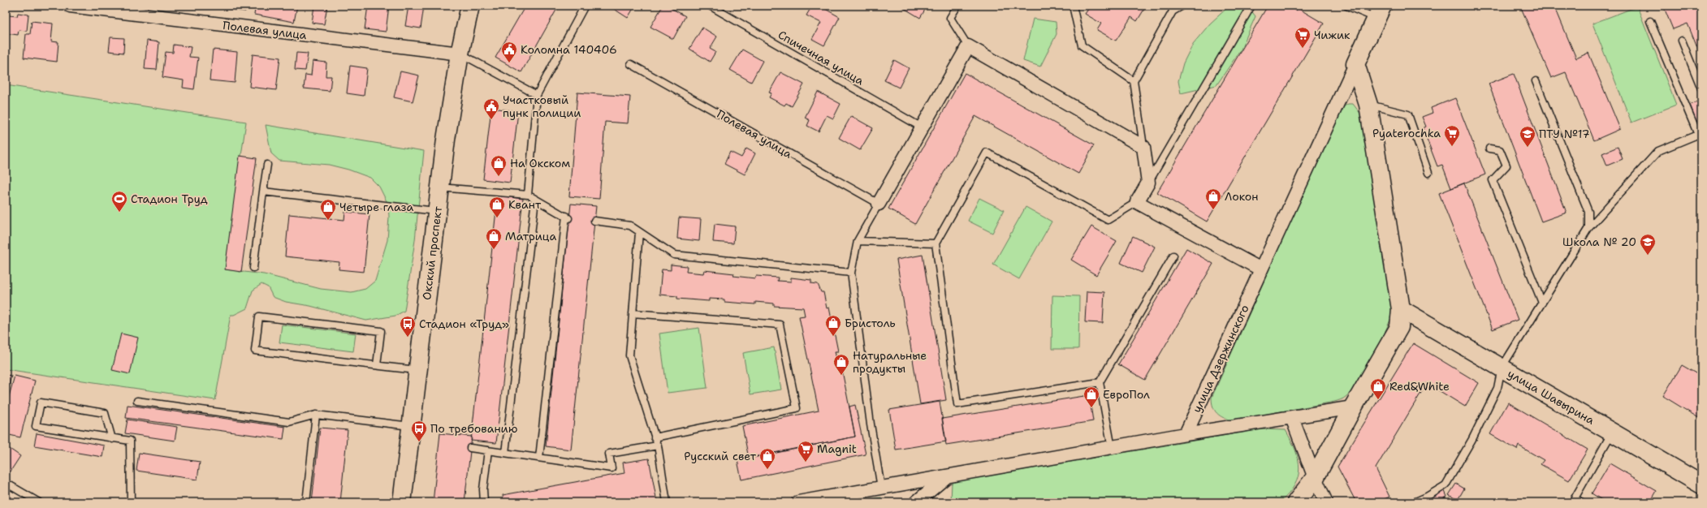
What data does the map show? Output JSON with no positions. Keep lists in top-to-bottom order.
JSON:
{
  "streets": {
    "street": [
      "Полевая улица",
      "Окский проспект",
      "улица Дзержинского",
      "улица Шавырина"
    ],
    "lane": ["Спичечная улица"]
  },
  "crossings": [
    ["Полевая улица", "Окский проспект"]
  ],
  "places": {
    "supermarket": ["Чижик", "Pyaterochka", "Magnit"],
    "public building": ["Коломна 140406", "Участковый пунк полиции"],
    "school or university": ["ПТУ №17", "Школа № 20"],
    "shop": [
      "На Окском",
      "Локон",
      "Квант",
      "Четыре глаза",
      "Матрица",
      "Бристоль",
      "Натуральные продукты",
      "Red&White",
      "ЕвроПол",
      "Русский свет"
    ],
    "sports": ["Стадион Труд"],
    "bus stop": ["Стадион «Труд»", "По требованию"]
  }
}
